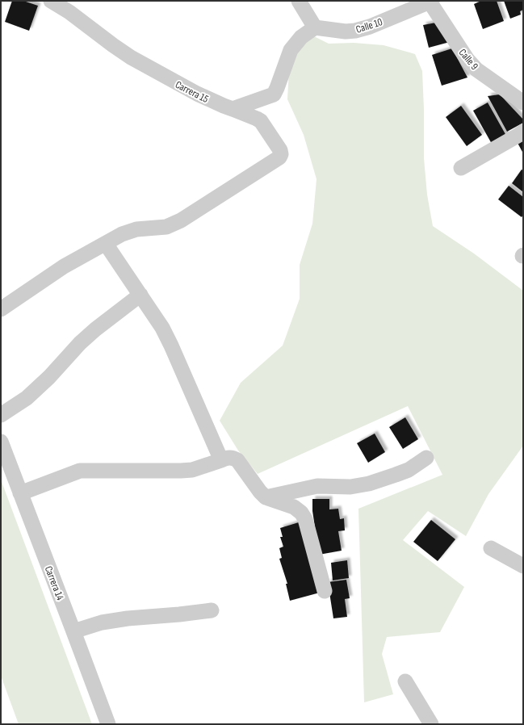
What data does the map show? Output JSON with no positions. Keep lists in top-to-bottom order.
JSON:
{
  "streets": {
    "street": [
      "Calle 10",
      "Calle 9",
      "Carrera 15",
      "Carrera 14"
    ]
  },
  "crossings": [
    ["Calle 10", "Calle 9"]
  ]
}
